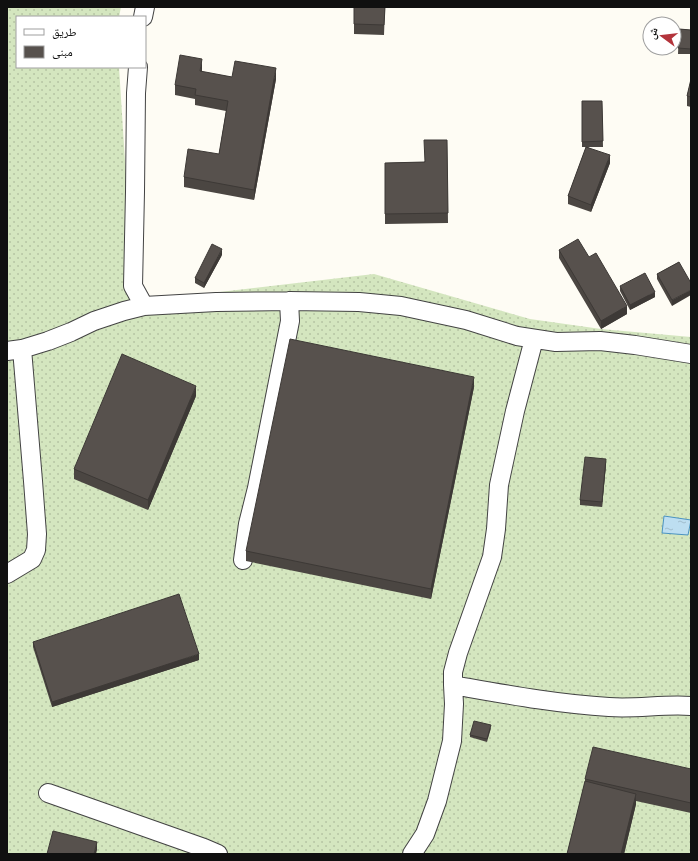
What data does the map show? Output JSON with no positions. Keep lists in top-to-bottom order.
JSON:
{
  "legend": ["طريق", "مبنى"],
  "north": "left"
}
